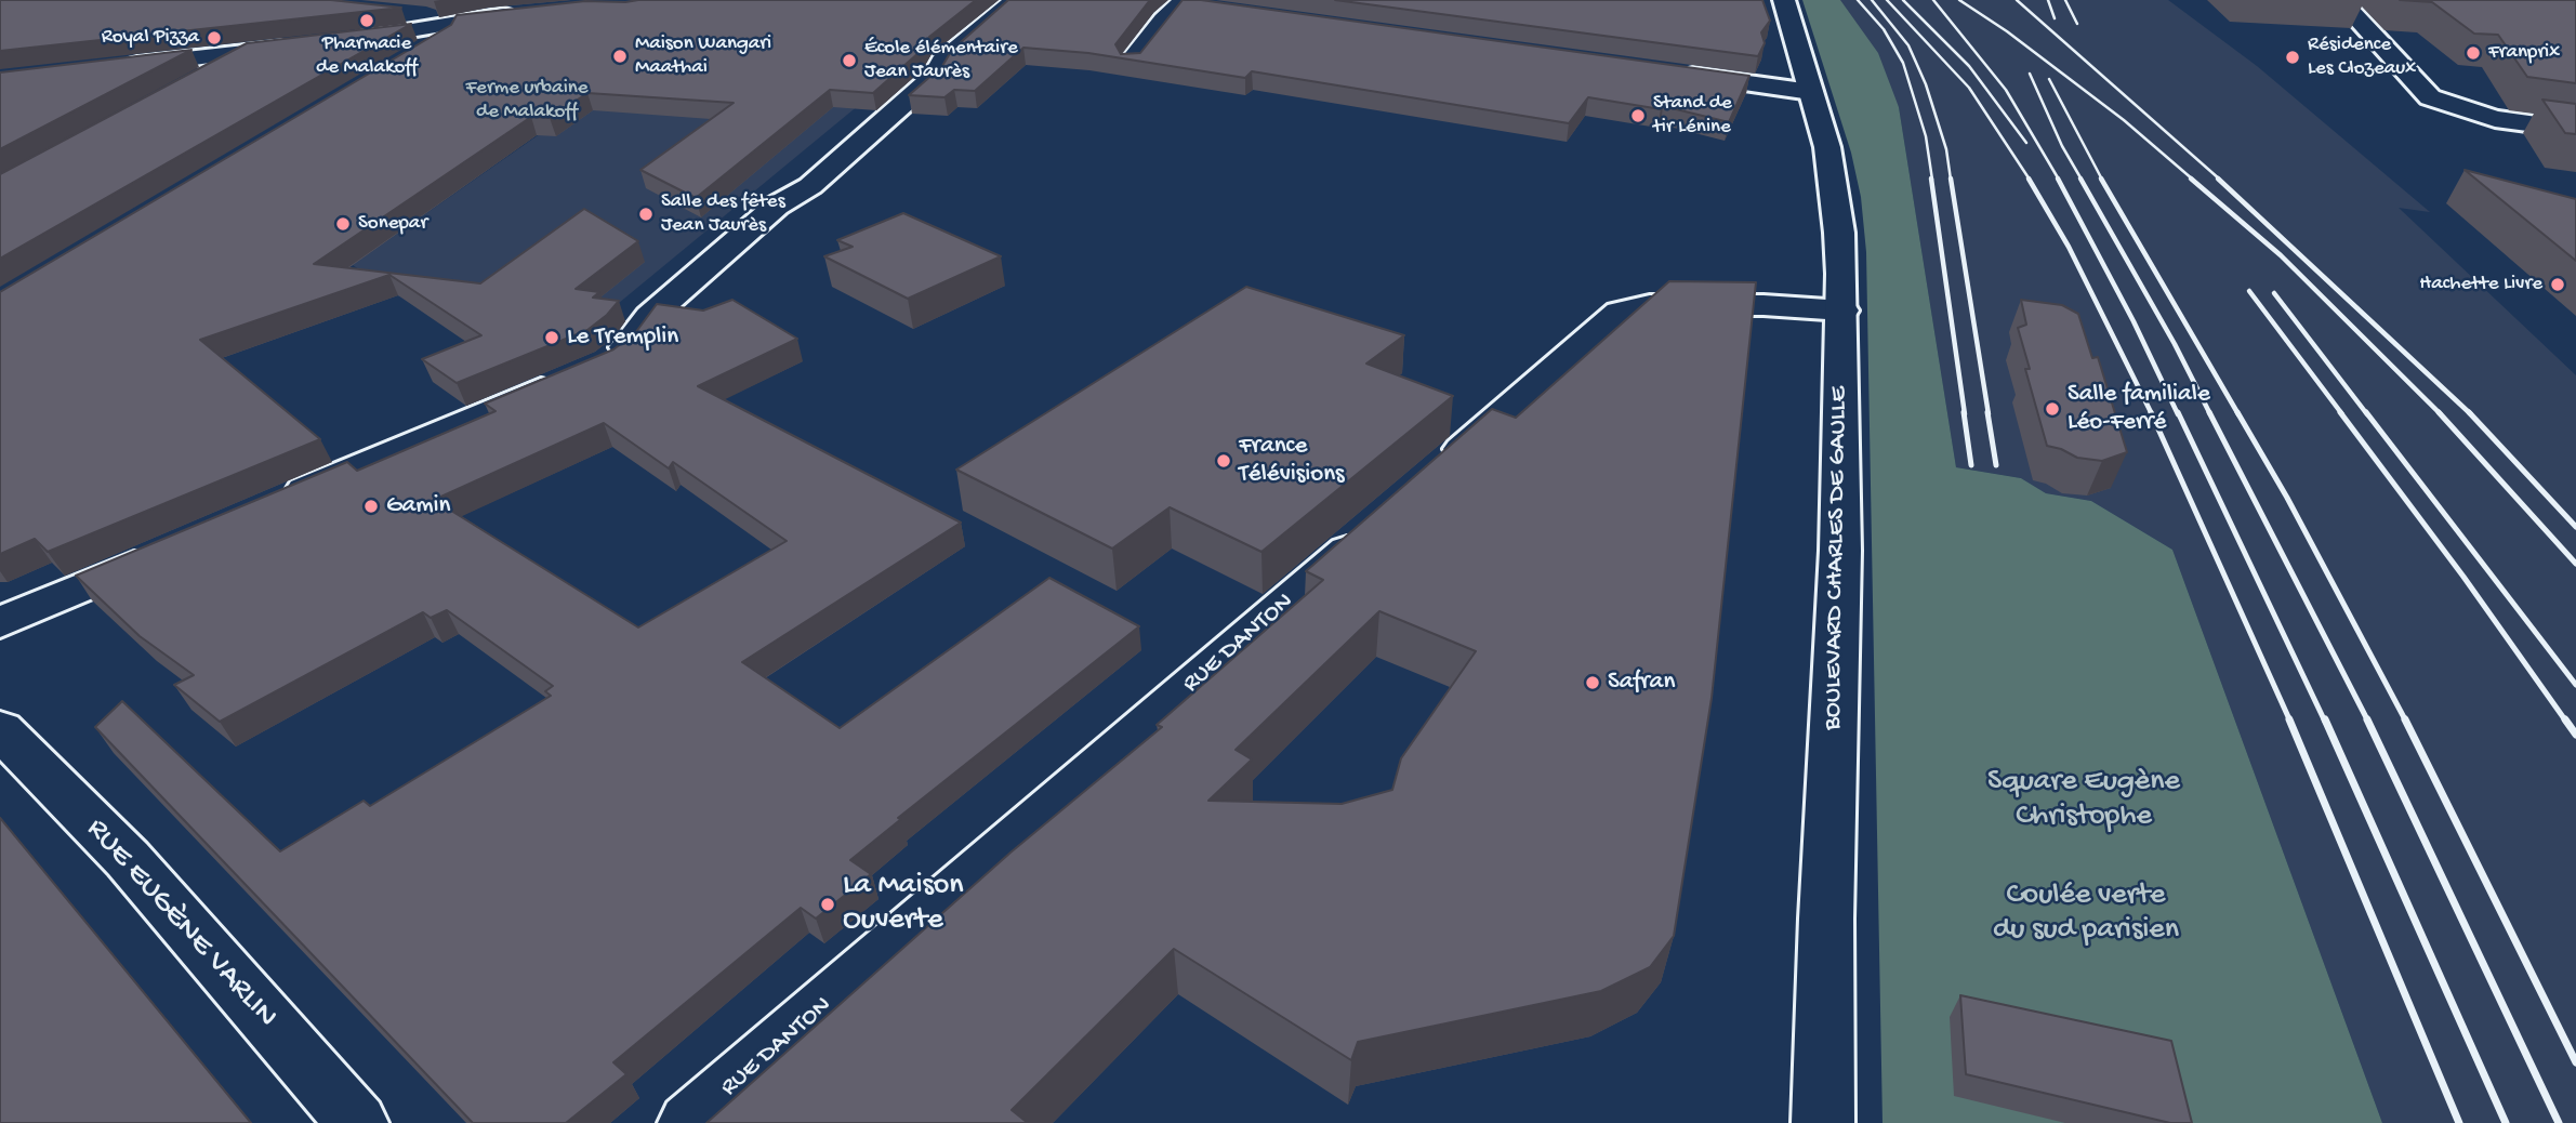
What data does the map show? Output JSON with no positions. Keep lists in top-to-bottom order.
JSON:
{
  "streets": {
    "street": ["BOULEVARD CHARLES DE GAULLE", "RUE DANTON", "RUE EUGÈNE VARLIN"]
  },
  "parks": ["Ferme urbaine de Malakoff", "Square Eugène Christophe", "Coulée verte du sud parisien"],
  "places": [
    "Pharmacie de Malakoff",
    "Royal Pizza",
    "Franprix",
    "Maison Wangari Maathai",
    "Résidence Les Clozeaux",
    "École élémentaire Jean Jaurès",
    "Stand de tir Lénine",
    "Salle des fêtes Jean Jaurès",
    "Sonepar",
    "Hachette Livre",
    "Le Tremplin",
    "Salle familiale Léo-Ferré",
    "France Télévisions",
    "Gamin",
    "Safran",
    "La Maison Ouverte"
  ]
}
